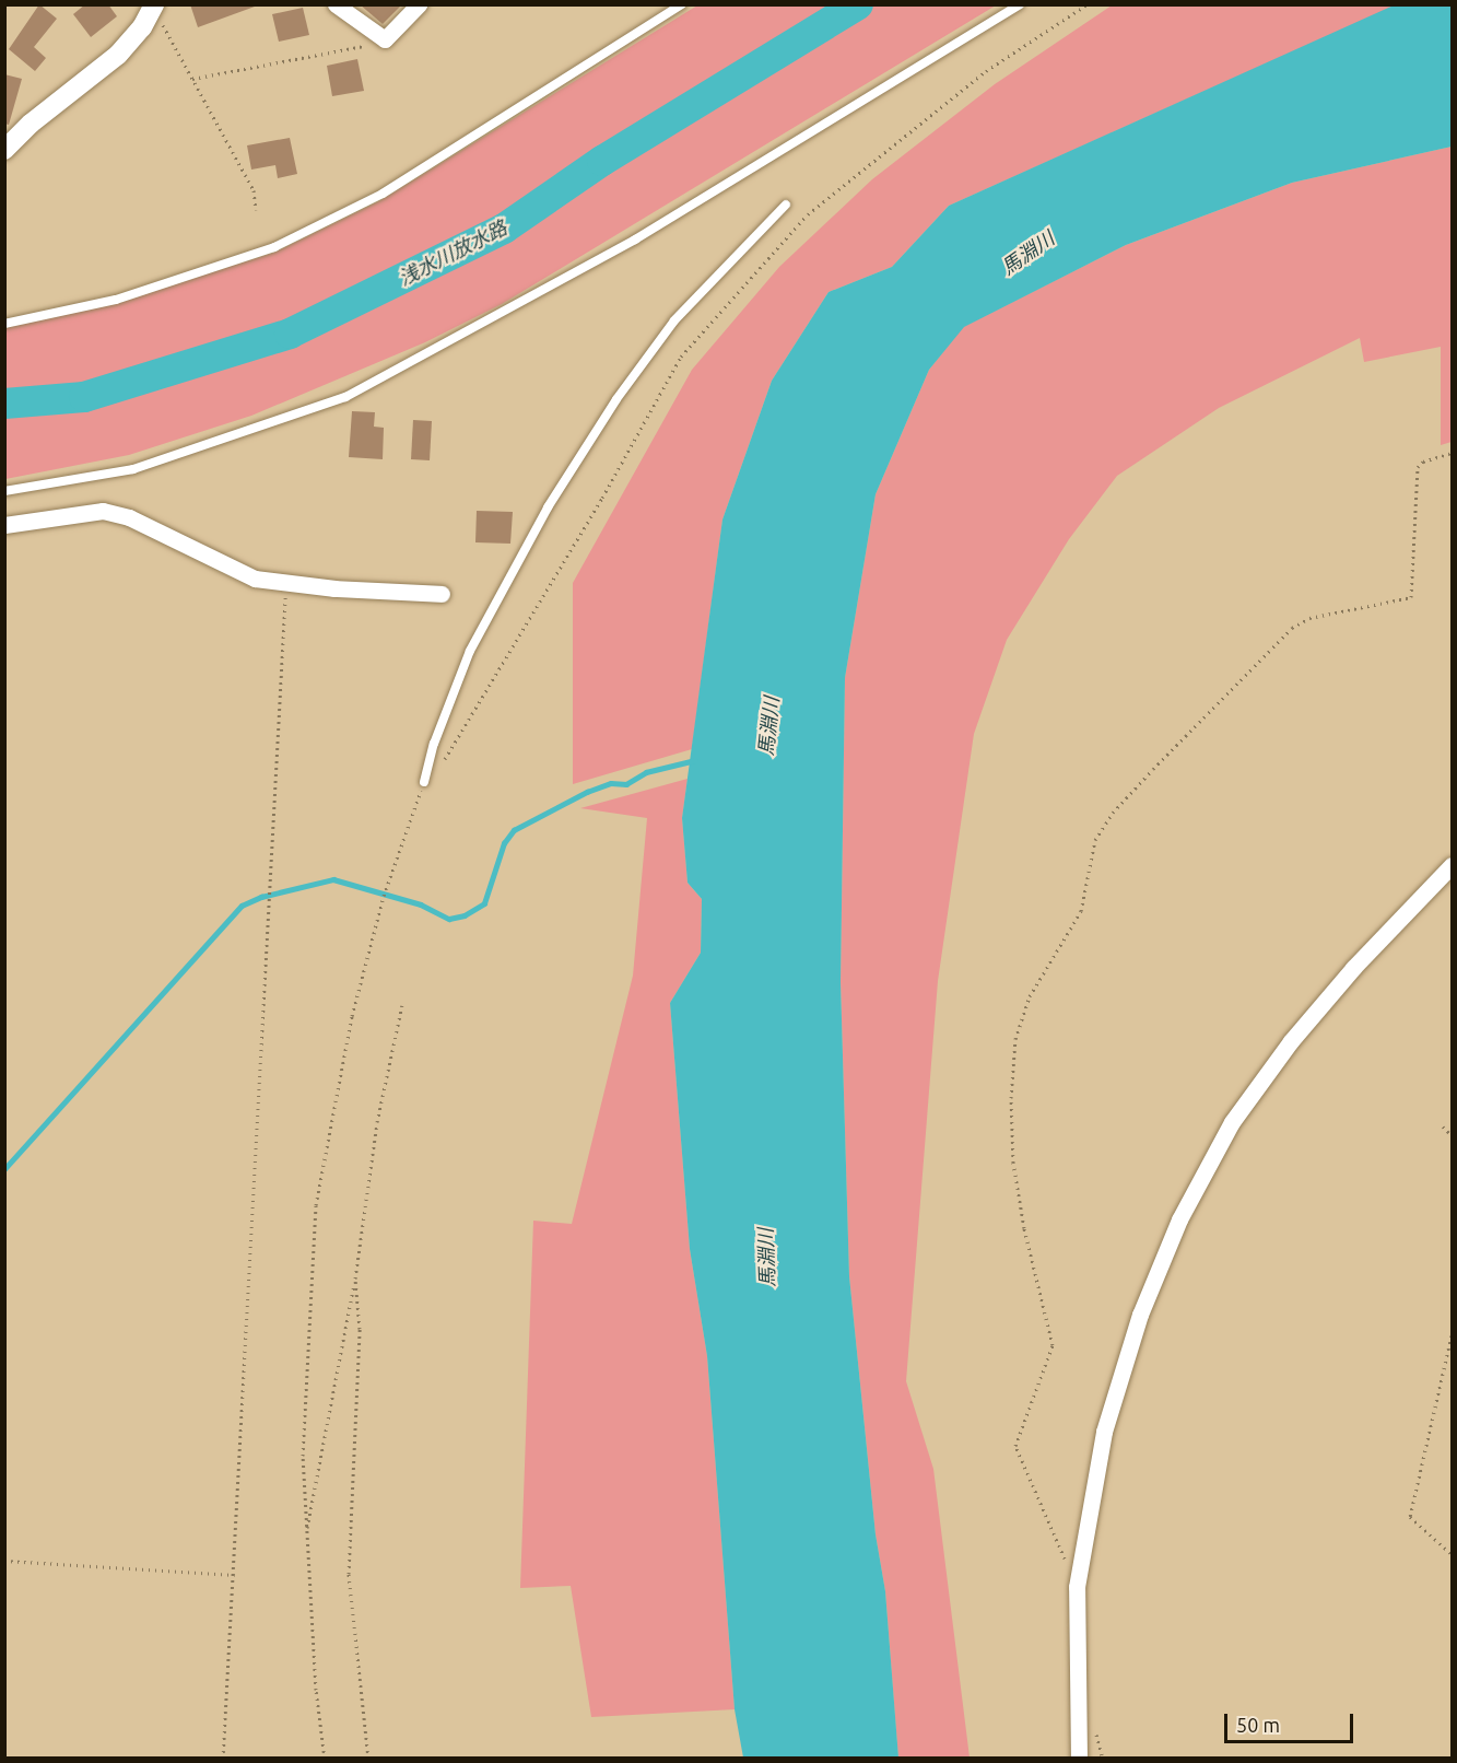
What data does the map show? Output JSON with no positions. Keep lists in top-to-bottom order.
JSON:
{
  "water": ["浅水川放水路", "馬淵川"],
  "scale_bar": "50 m"
}
